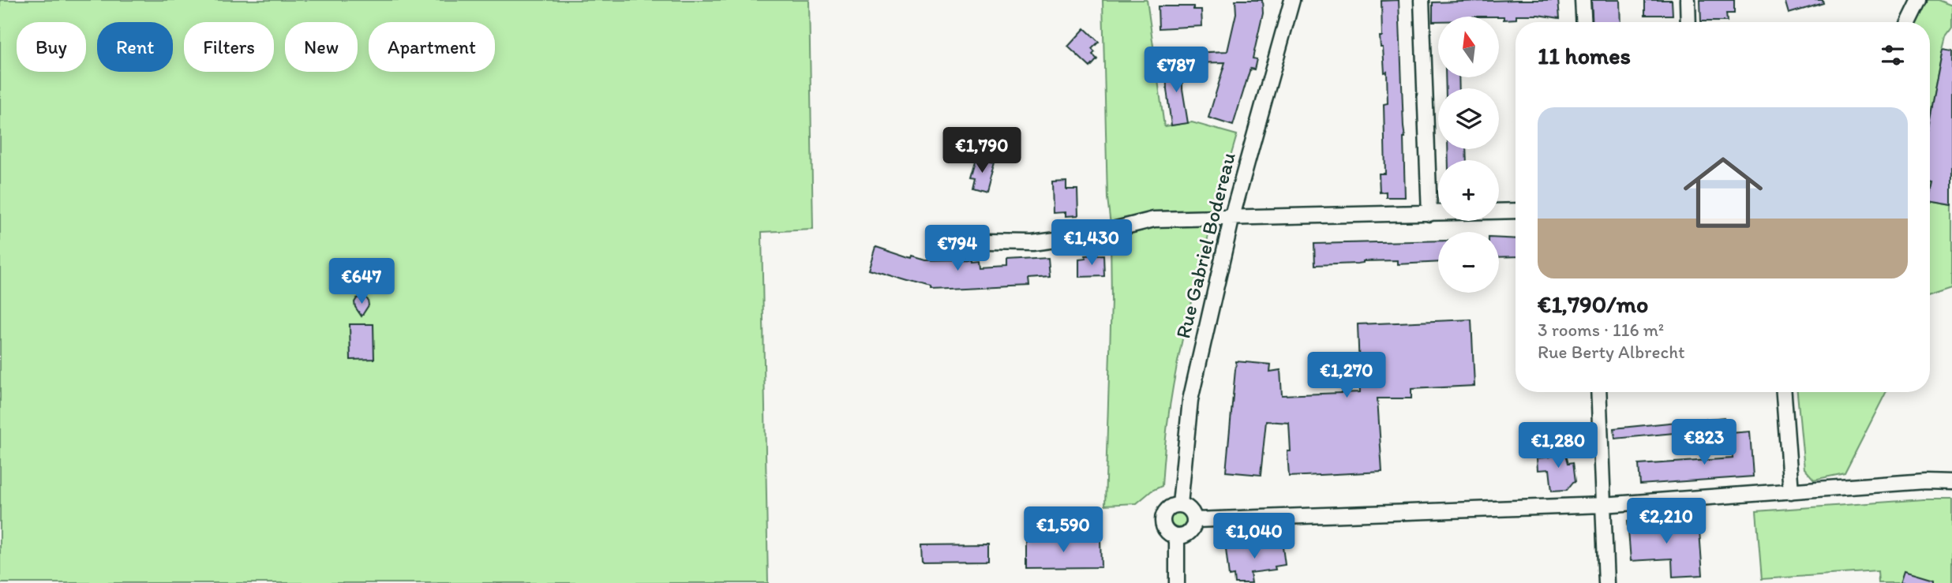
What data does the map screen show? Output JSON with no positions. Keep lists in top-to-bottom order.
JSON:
{
  "streets": {
    "street": ["Rue Gabriel Bodereau"]
  },
  "north": "top",
  "page": {
    "map_buttons": ["+", "−"],
    "chip": [
      "Buy",
      "Rent",
      "Filters",
      "New",
      "Apartment"
    ],
    "heading": "11 homes",
    "price": [
      "€787",
      "€1,790",
      "€1,430",
      "€794",
      "€647",
      "€1,270",
      "€823",
      "€1,280",
      "€2,210",
      "€1,590",
      "€1,040"
    ],
    "list": [
      {
        "name": "€1,790/mo",
        "note": "3 rooms · 116 m² · Rue Berty Albrecht"
      }
    ]
  }
}
